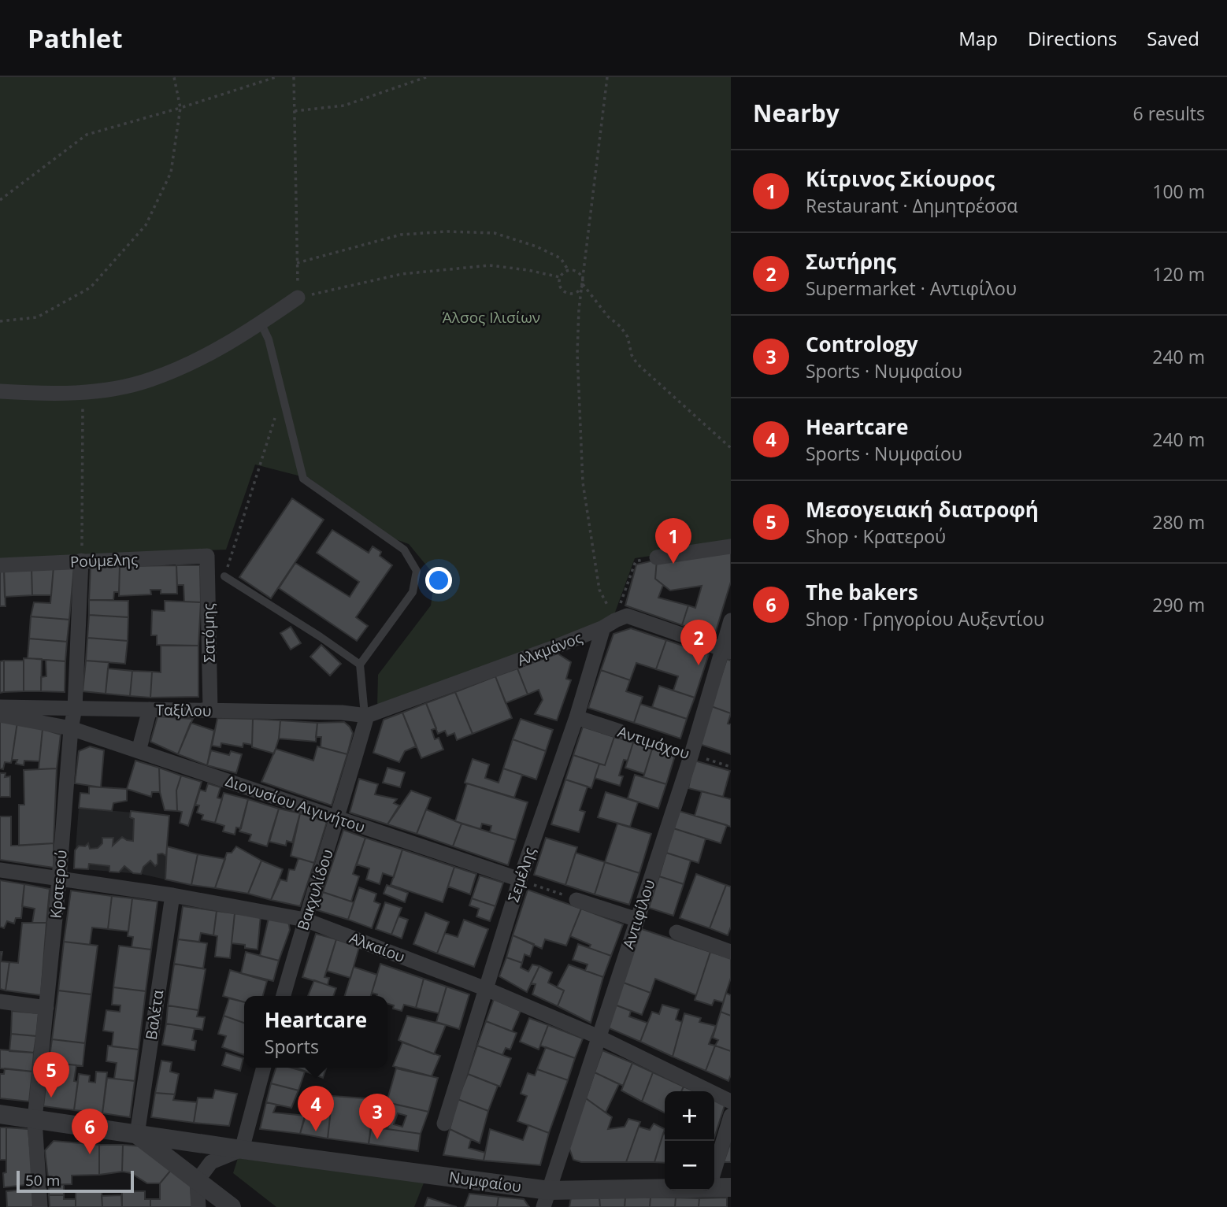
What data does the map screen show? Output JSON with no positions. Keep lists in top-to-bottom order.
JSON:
{
  "streets": {
    "street": [
      "Ρούμελης",
      "Σατόμης",
      "Αλκμάνος",
      "Ταξίλου",
      "Αντιμάχου",
      "Διονυσίου Αιγινήτου",
      "Σεμέλης",
      "Κρατερού",
      "Βακχυλίδου",
      "Αντιφίλου",
      "Αλκαίου",
      "Βαλέτα",
      "Νυμφαίου"
    ]
  },
  "crossings": [
    ["Ρούμελης", "Σατόμης"],
    ["Ρούμελης", "Κρατερού"],
    ["Σατόμης", "Ταξίλου"],
    ["Αλκμάνος", "Ταξίλου"],
    ["Αλκμάνος", "Σεμέλης"],
    ["Αλκμάνος", "Βακχυλίδου"],
    ["Αλκμάνος", "Αντιφίλου"],
    ["Ταξίλου", "Κρατερού"],
    ["Ταξίλου", "Βακχυλίδου"],
    ["Αντιμάχου", "Σεμέλης"],
    ["Αντιμάχου", "Αντιφίλου"],
    ["Διονυσίου Αιγινήτου", "Σεμέλης"],
    ["Διονυσίου Αιγινήτου", "Κρατερού"],
    ["Διονυσίου Αιγινήτου", "Βακχυλίδου"],
    ["Σεμέλης", "Αλκαίου"],
    ["Κρατερού", "Αλκαίου"],
    ["Κρατερού", "Νυμφαίου"],
    ["Βακχυλίδου", "Αλκαίου"],
    ["Αντιφίλου", "Αλκαίου"],
    ["Αντιφίλου", "Νυμφαίου"],
    ["Αλκαίου", "Βαλέτα"],
    ["Βαλέτα", "Νυμφαίου"]
  ],
  "parks": ["Άλσος Ιλισίων"],
  "scale_bar": "50 m",
  "page": {
    "header": "Pathlet",
    "nav": ["Map", "Directions", "Saved"],
    "heading": ["Nearby", "6 results"],
    "list": [
      {
        "mark": "1",
        "name": "Κίτρινος Σκίουρος",
        "note": "Restaurant · Δημητρέσσα",
        "value": "100 m"
      },
      {
        "mark": "2",
        "name": "Σωτήρης",
        "note": "Supermarket · Αντιφίλου",
        "value": "120 m"
      },
      {
        "mark": "3",
        "name": "Contrology",
        "note": "Sports · Νυμφαίου",
        "value": "240 m"
      },
      {
        "mark": "4",
        "name": "Heartcare",
        "note": "Sports · Νυμφαίου",
        "value": "240 m"
      },
      {
        "mark": "5",
        "name": "Μεσογειακή διατροφή",
        "note": "Shop · Κρατερού",
        "value": "280 m"
      },
      {
        "mark": "6",
        "name": "The bakers",
        "note": "Shop · Γρηγορίου Αυξεντίου",
        "value": "290 m"
      }
    ],
    "pins": [
      "1",
      "2",
      "5",
      "4",
      "3",
      "6"
    ],
    "popup": ["Heartcare", "Sports"],
    "map_buttons": ["+", "−"],
    "scale": "50 m"
  }
}
